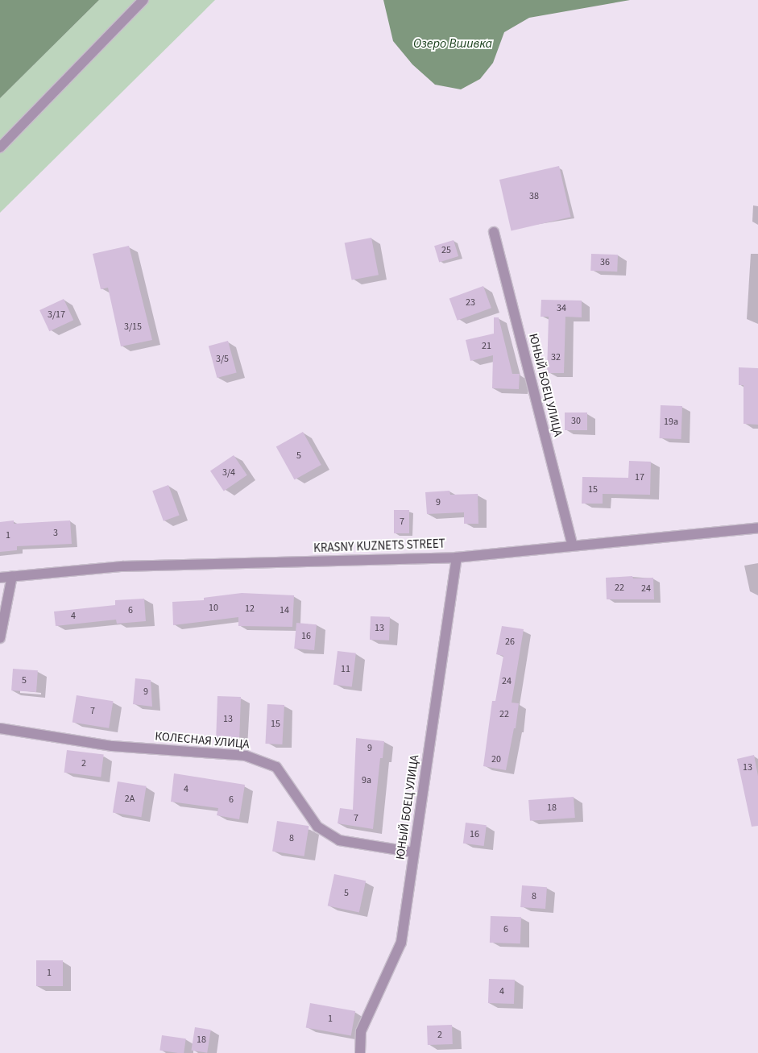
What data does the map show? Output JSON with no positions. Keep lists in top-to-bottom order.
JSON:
{
  "streets": {
    "street": ["ЮНЫЙ БОЕЦ УЛИЦА", "KRASNY KUZNETS STREET", "КОЛЕСНАЯ УЛИЦА"]
  },
  "crossings": [
    ["ЮНЫЙ БОЕЦ УЛИЦА", "KRASNY KUZNETS STREET"],
    ["ЮНЫЙ БОЕЦ УЛИЦА", "КОЛЕСНАЯ УЛИЦА"]
  ],
  "water": ["Озеро Вшивка"],
  "house_numbers": [
    "38",
    "25",
    "36",
    "23",
    "34",
    "3/17",
    "3/15",
    "21",
    "32",
    "3/5",
    "30",
    "19а",
    "5",
    "3/4",
    "17",
    "15",
    "9",
    "7",
    "3",
    "1",
    "22",
    "24",
    "10",
    "12",
    "6",
    "14",
    "4",
    "13",
    "16",
    "26",
    "11",
    "5",
    "24",
    "9",
    "7",
    "22",
    "13",
    "15",
    "9",
    "20",
    "2",
    "13",
    "9а",
    "4",
    "2А",
    "6",
    "18",
    "7",
    "16",
    "8",
    "5",
    "8",
    "6",
    "1",
    "4",
    "1",
    "2",
    "18"
  ]
}
